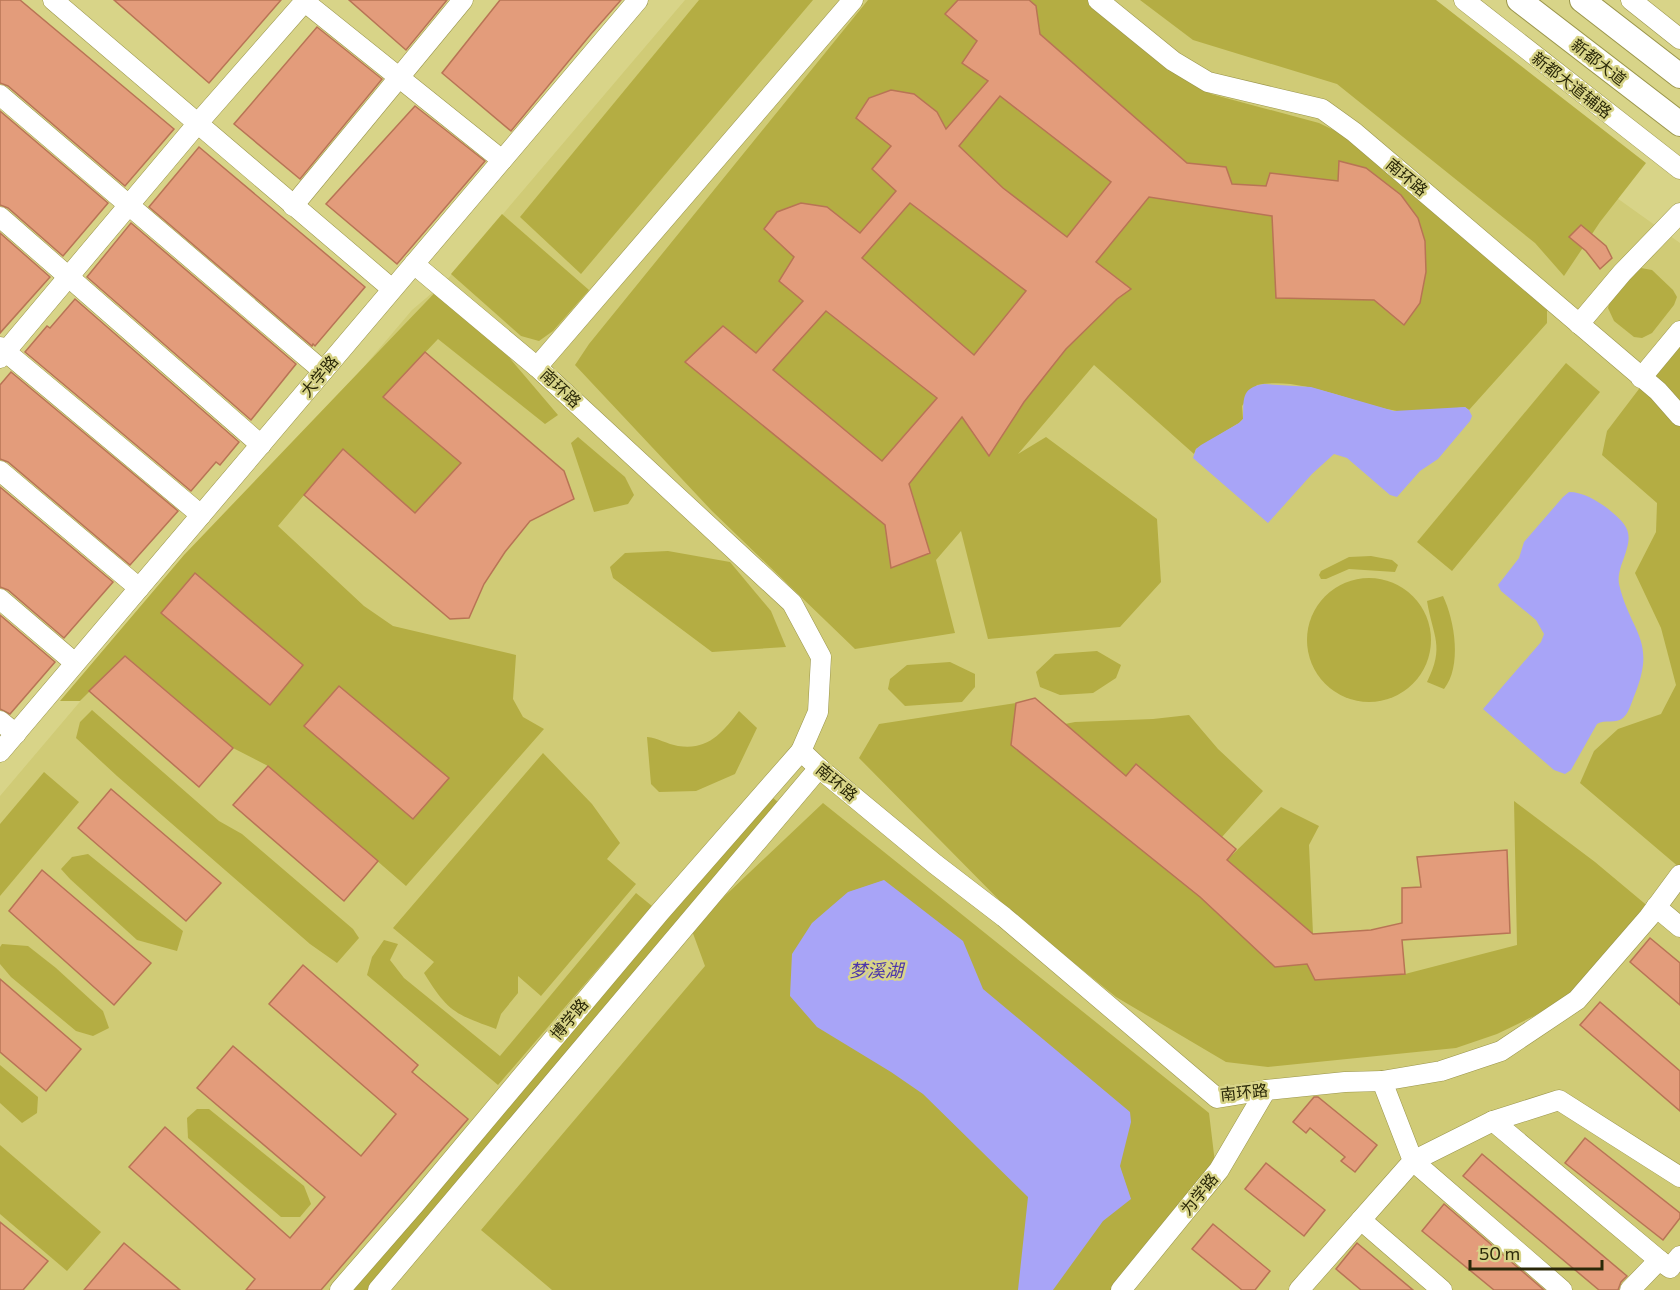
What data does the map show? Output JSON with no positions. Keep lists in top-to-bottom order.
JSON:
{
  "streets": {
    "main road": ["新都大道"],
    "street": [
      "新都大道辅路",
      "南环路",
      "大学路",
      "博学路",
      "为学路"
    ]
  },
  "crossings": [
    ["南环路", "博学路"],
    ["南环路", "为学路"]
  ],
  "water": ["梦溪湖"],
  "scale_bar": "50 m"
}
